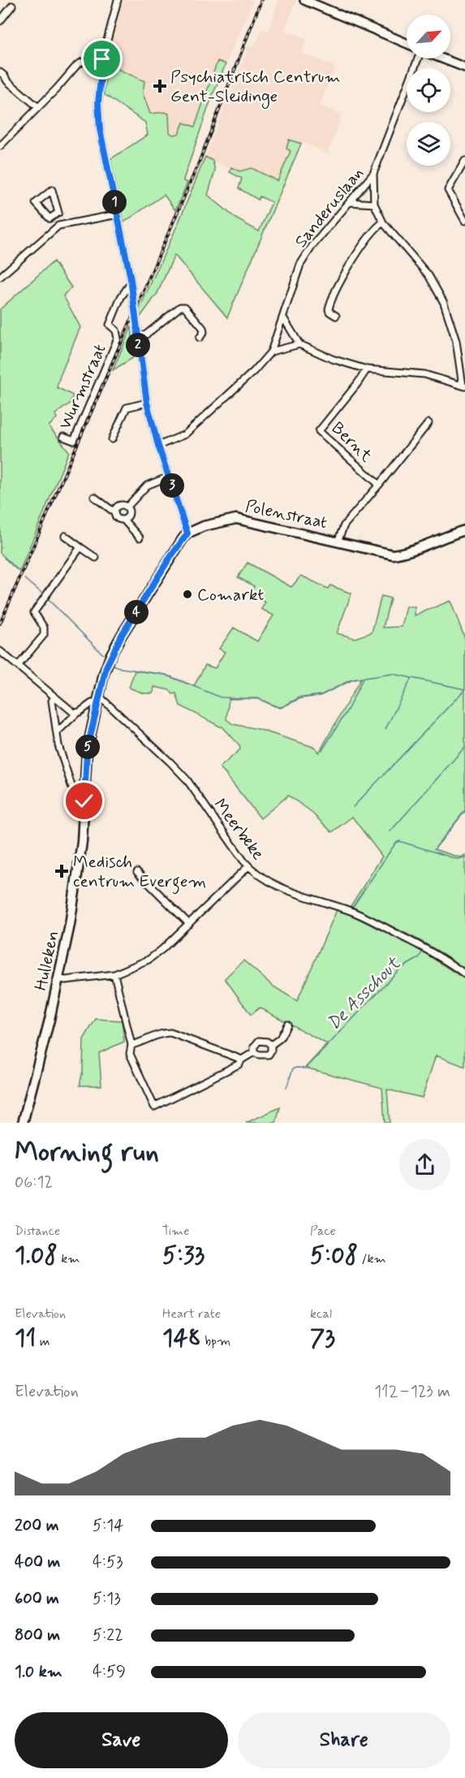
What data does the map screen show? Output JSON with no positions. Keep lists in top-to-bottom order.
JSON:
{
  "streets": {
    "main road": ["Polenstraat", "Hulleken"],
    "street": [
      "Sanderuslaan",
      "Wurmstraat",
      "Bernt",
      "Meerbeke"
    ]
  },
  "crossings": [
    ["Bernt", "Polenstraat"],
    ["Polenstraat", "Hulleken"],
    ["Meerbeke", "Hulleken"]
  ],
  "water": ["De Asschout"],
  "places": {
    "health": ["Psychiatrisch Centrum Gent-Sleidinge", "Medisch centrum Evergem"],
    "other": ["Comarkt"]
  },
  "north": "top right",
  "page": {
    "pins": [
      "1",
      "2",
      "3",
      "4",
      "5"
    ],
    "heading": ["Morning run", "06:12"],
    "stats": [
      ["Distance", "1.08 km"],
      ["Time", "5:33"],
      ["Pace", "5:08 /km"],
      ["Elevation", "11 m"],
      ["Heart rate", "148 bpm"],
      ["kcal", "73"]
    ],
    "chart": ["Elevation", "112–123 m"],
    "list": [
      {
        "name": "200 m",
        "note": "5:14"
      },
      {
        "name": "400 m",
        "note": "4:53"
      },
      {
        "name": "600 m",
        "note": "5:13"
      },
      {
        "name": "800 m",
        "note": "5:22"
      },
      {
        "name": "1.0 km",
        "note": "4:59"
      }
    ],
    "buttons": ["Save", "Share"]
  }
}
